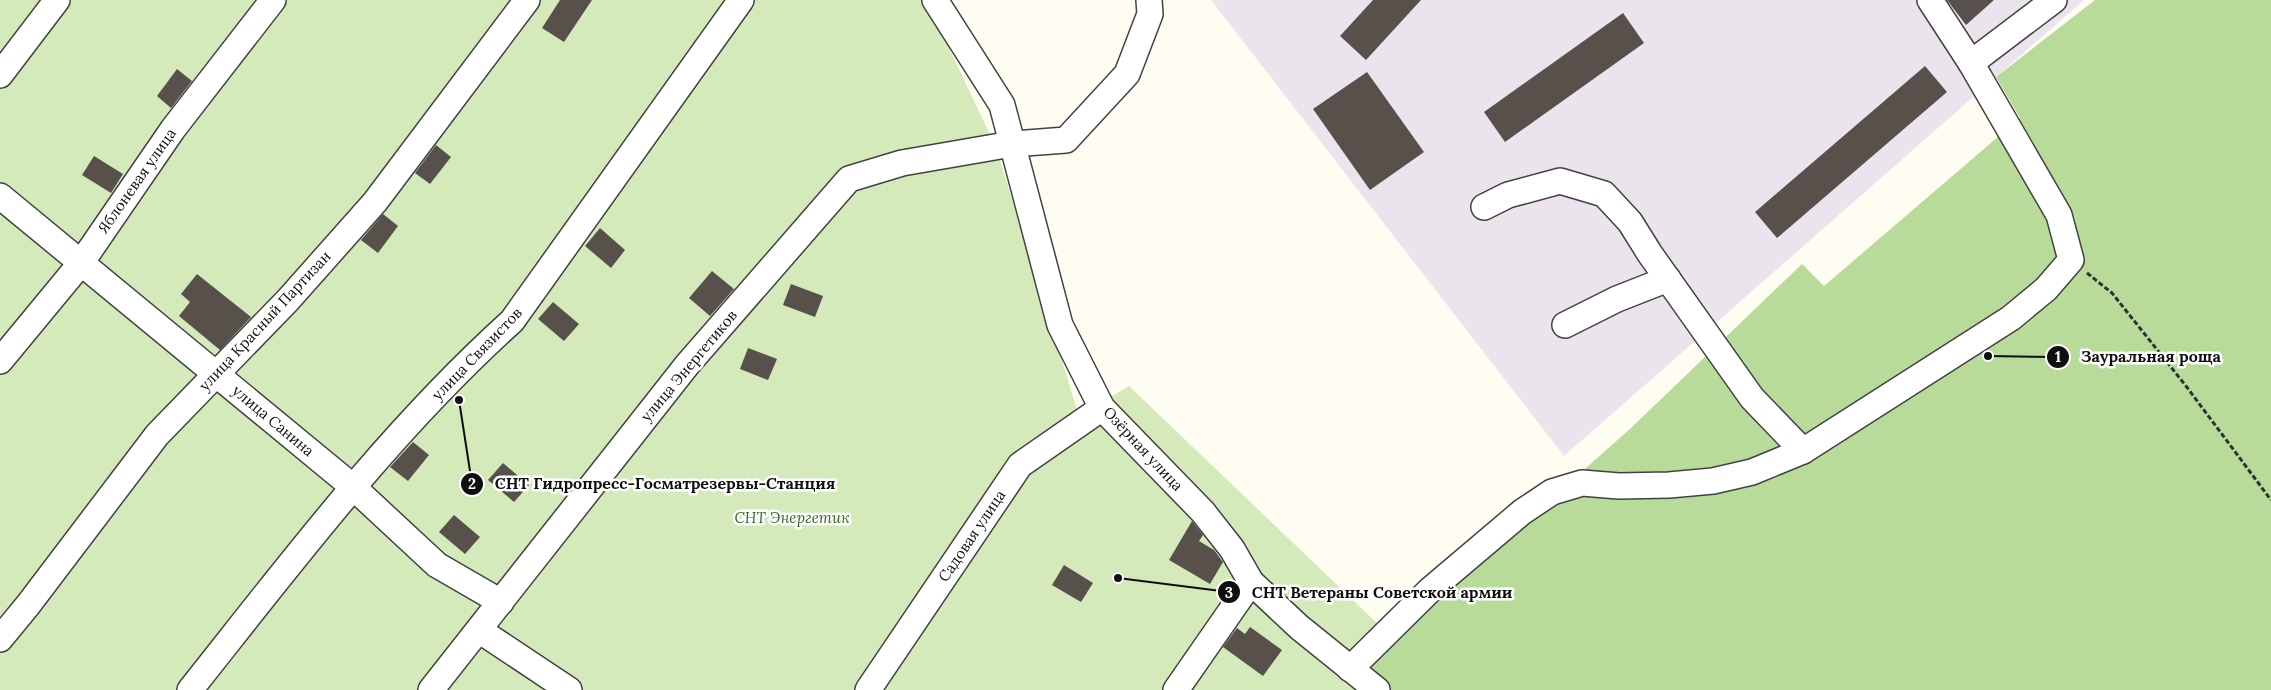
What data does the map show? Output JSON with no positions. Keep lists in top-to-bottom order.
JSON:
{
  "streets": {
    "street": [
      "Яблоневая улица",
      "улица Красный Партизан",
      "улица Связистов",
      "улица Энергетиков",
      "улица Санина",
      "Озёрная улица",
      "Садовая улица"
    ]
  },
  "crossings": [
    ["Яблоневая улица", "улица Санина"],
    ["улица Красный Партизан", "улица Санина"],
    ["улица Связистов", "улица Санина"],
    ["улица Энергетиков", "улица Санина"],
    ["улица Энергетиков", "Озёрная улица"],
    ["Озёрная улица", "Садовая улица"]
  ],
  "parks": ["СНТ Энергетик"],
  "places": ["Зауральная роща", "СНТ Гидропресс-Госматрезервы-Станция", "СНТ Ветераны Советской армии"]
}
